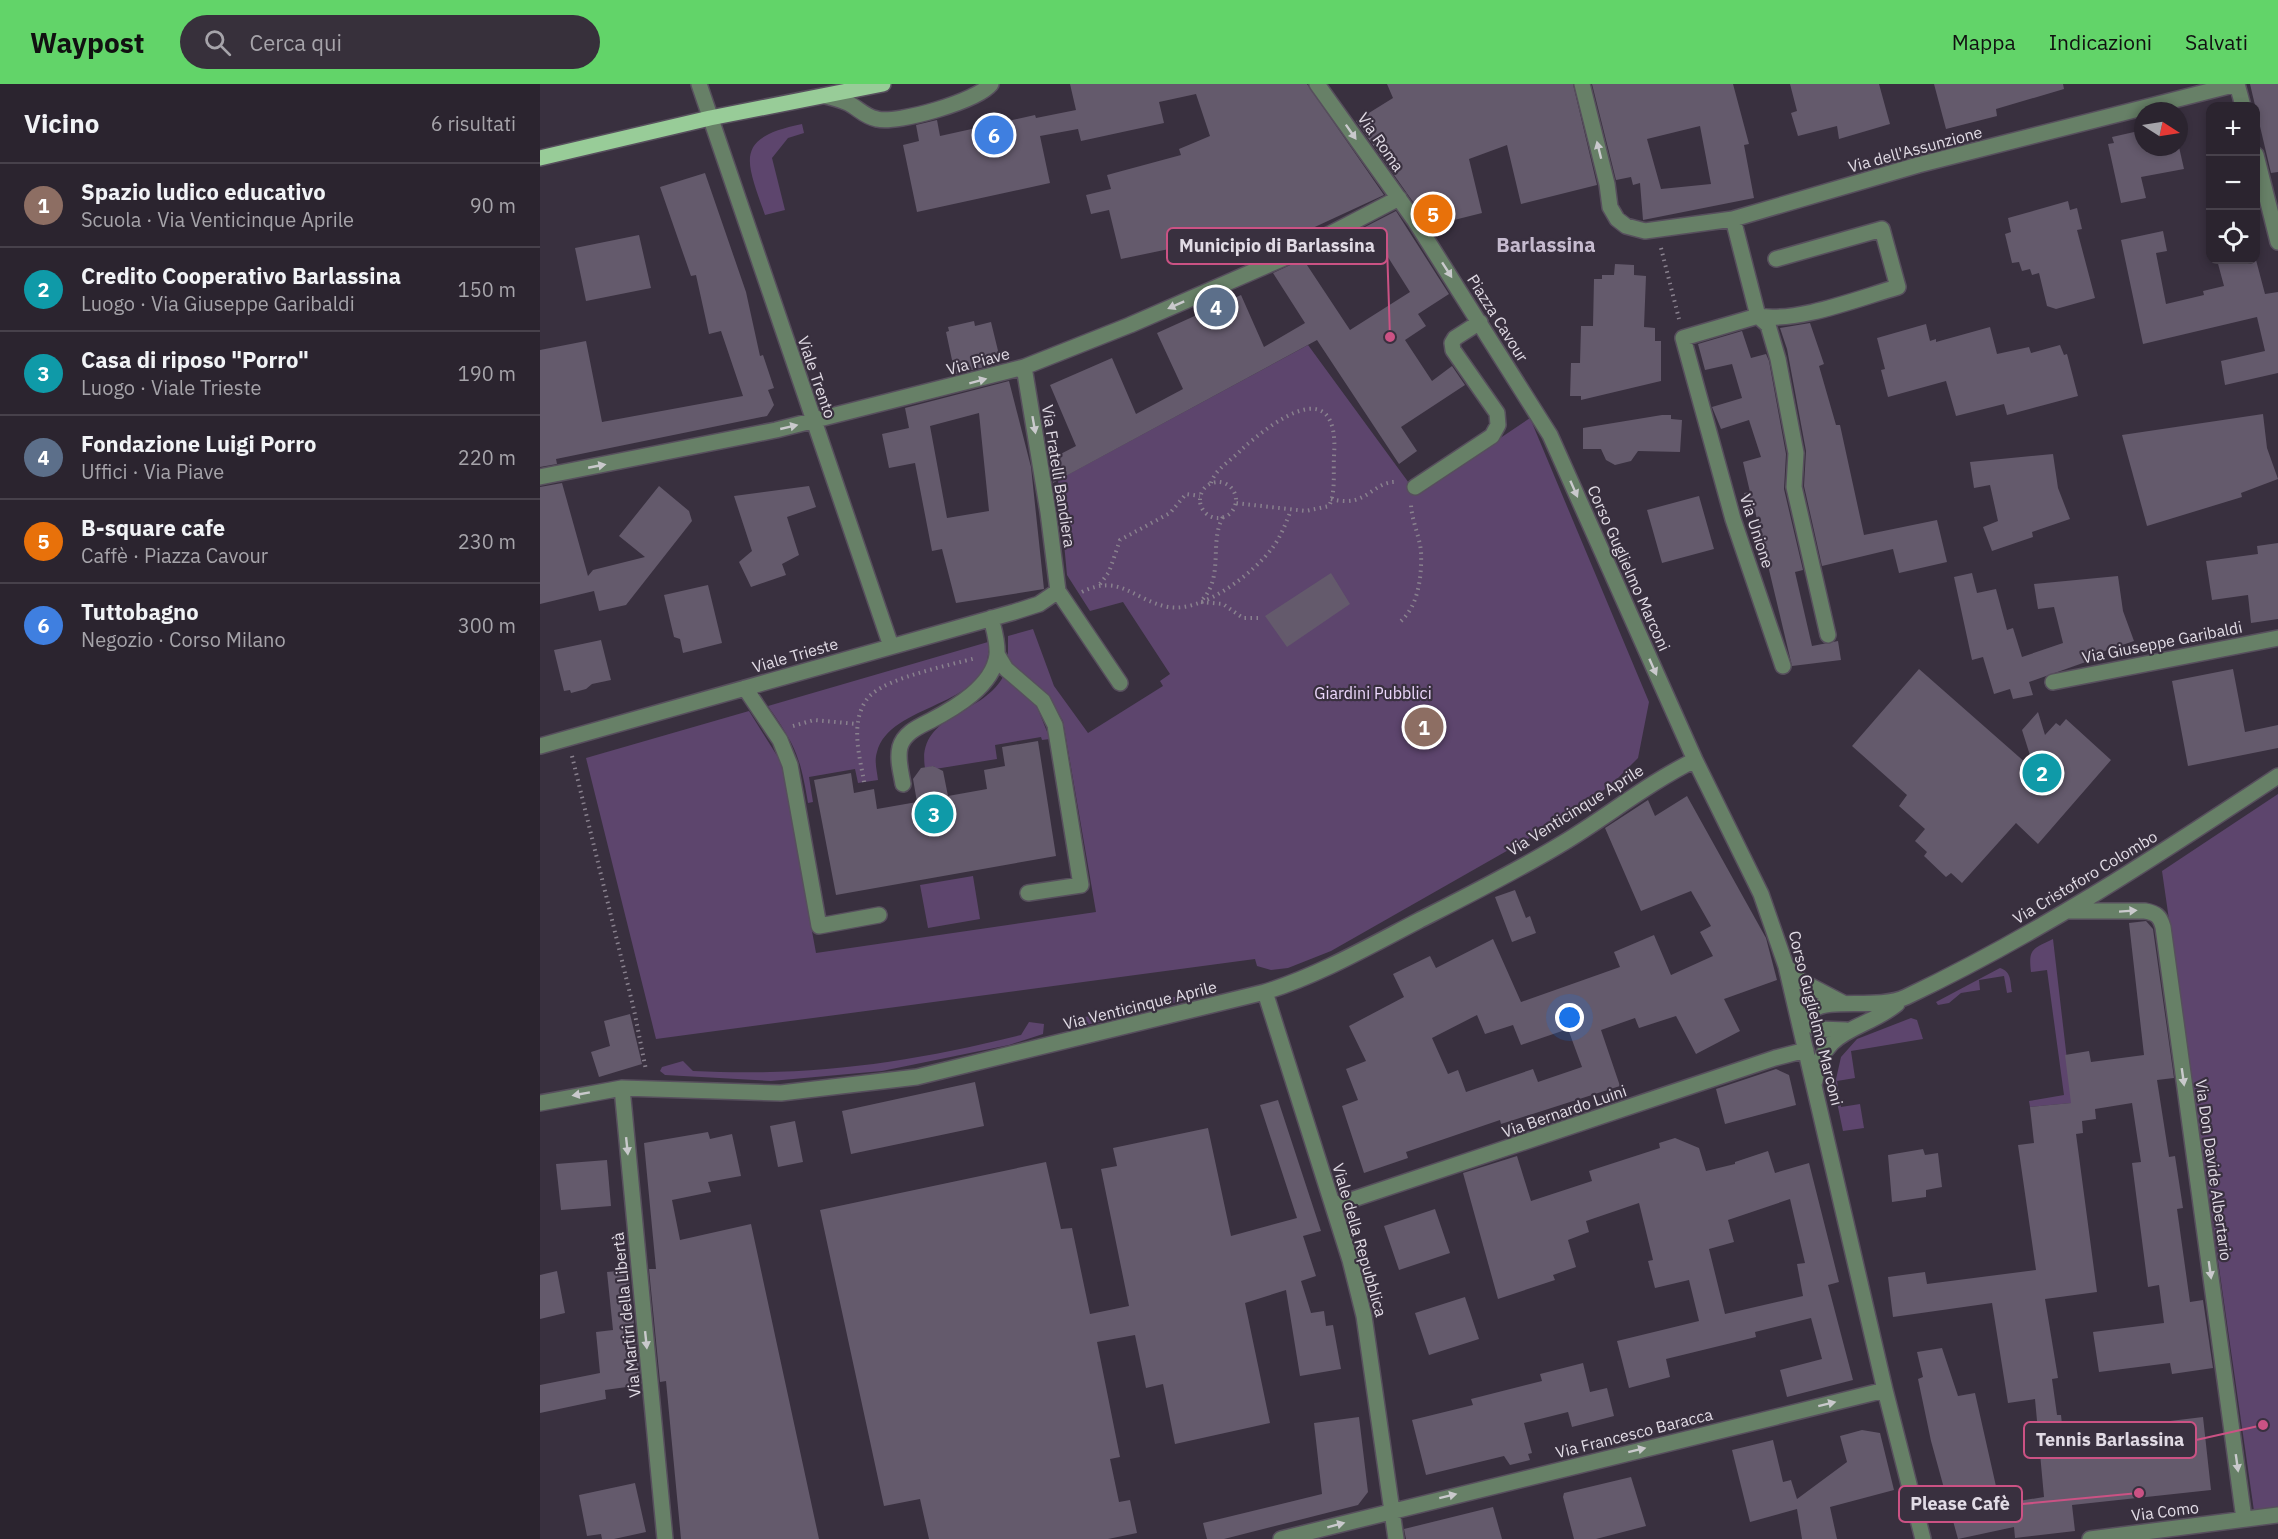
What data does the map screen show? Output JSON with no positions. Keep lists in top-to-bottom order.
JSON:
{
  "streets": {
    "street": [
      "Via Roma",
      "Via dell'Assunzione",
      "Piazza Cavour",
      "Via Piave",
      "Viale Trento",
      "Via Fratelli Bandiera",
      "Via Unione",
      "Corso Guglielmo Marconi",
      "Via Giuseppe Garibaldi",
      "Viale Trieste",
      "Via Venticinque Aprile",
      "Via Cristoforo Colombo",
      "Via Bernardo Luini",
      "Via Don Davide Albertario",
      "Viale della Repubblica",
      "Via Martiri della Libertà",
      "Via Francesco Baracca",
      "Via Como"
    ]
  },
  "crossings": [
    ["Via Roma", "Piazza Cavour"],
    ["Via Roma", "Via Piave"],
    ["Piazza Cavour", "Corso Guglielmo Marconi"],
    ["Via Piave", "Viale Trento"],
    ["Via Piave", "Via Fratelli Bandiera"],
    ["Viale Trento", "Viale Trieste"],
    ["Via Fratelli Bandiera", "Viale Trieste"],
    ["Corso Guglielmo Marconi", "Via Venticinque Aprile"],
    ["Corso Guglielmo Marconi", "Via Cristoforo Colombo"],
    ["Corso Guglielmo Marconi", "Via Bernardo Luini"],
    ["Corso Guglielmo Marconi", "Via Francesco Baracca"],
    ["Via Venticinque Aprile", "Viale della Repubblica"],
    ["Via Venticinque Aprile", "Via Martiri della Libertà"],
    ["Via Cristoforo Colombo", "Via Don Davide Albertario"],
    ["Via Bernardo Luini", "Viale della Repubblica"],
    ["Via Don Davide Albertario", "Via Como"],
    ["Viale della Repubblica", "Via Francesco Baracca"]
  ],
  "one_way": [
    "Via Roma",
    "Piazza Cavour",
    "Via Fratelli Bandiera",
    "Via Don Davide Albertario",
    "Via Martiri della Libertà",
    "Via Francesco Baracca"
  ],
  "districts": ["Barlassina"],
  "parks": ["Giardini Pubblici"],
  "places": ["Municipio di Barlassina", "Tennis Barlassina", "Please Cafè"],
  "north": "right",
  "page": {
    "header": "Waypost",
    "search": "Cerca qui",
    "nav": ["Mappa", "Indicazioni", "Salvati"],
    "heading": ["Vicino", "6 risultati"],
    "map_buttons": ["+", "−"],
    "pins": [
      "6",
      "5",
      "4",
      "1",
      "2",
      "3"
    ],
    "list": [
      {
        "mark": "1",
        "name": "Spazio ludico educativo",
        "note": "Scuola · Via Venticinque Aprile",
        "value": "90 m"
      },
      {
        "mark": "2",
        "name": "Credito Cooperativo Barlassina",
        "note": "Luogo · Via Giuseppe Garibaldi",
        "value": "150 m"
      },
      {
        "mark": "3",
        "name": "Casa di riposo \"Porro\"",
        "note": "Luogo · Viale Trieste",
        "value": "190 m"
      },
      {
        "mark": "4",
        "name": "Fondazione Luigi Porro",
        "note": "Uffici · Via Piave",
        "value": "220 m"
      },
      {
        "mark": "5",
        "name": "B-square cafe",
        "note": "Caffè · Piazza Cavour",
        "value": "230 m"
      },
      {
        "mark": "6",
        "name": "Tuttobagno",
        "note": "Negozio · Corso Milano",
        "value": "300 m"
      }
    ]
  }
}
